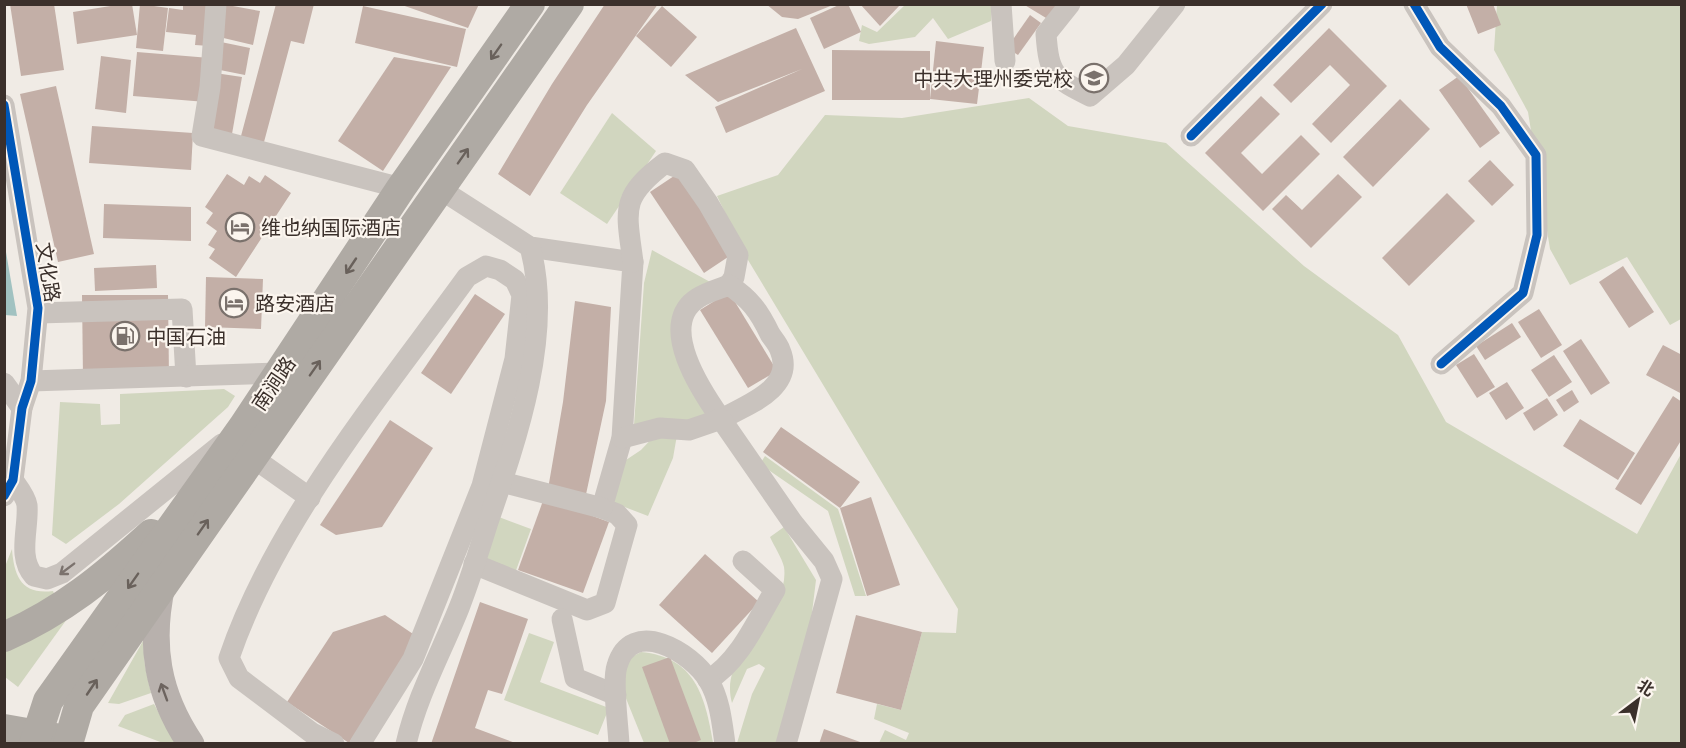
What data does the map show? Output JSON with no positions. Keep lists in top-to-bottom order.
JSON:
{
  "streets": {
    "highway": ["南涧路"],
    "street": ["文化路"]
  },
  "places": {
    "school or university": ["中共大理州委党校"],
    "hotel": ["维也纳国际酒店", "路安酒店"],
    "fuel station": ["中国石油"]
  },
  "north": "top right"
}
